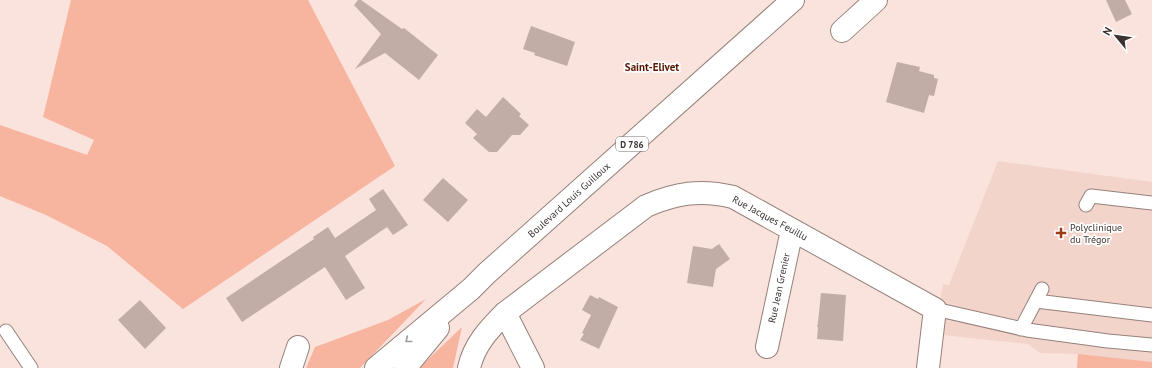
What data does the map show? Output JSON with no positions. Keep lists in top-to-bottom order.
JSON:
{
  "streets": {
    "street": [
      "D 786",
      "Boulevard Louis Guilloux",
      "Rue Jacques Feuillu",
      "Rue Jean Grenier"
    ]
  },
  "crossings": [
    ["Rue Jacques Feuillu", "Rue Jean Grenier"]
  ],
  "districts": ["Saint-Elivet"],
  "places": {
    "health": ["Polyclinique du Trégor"]
  },
  "north": "top left"
}
